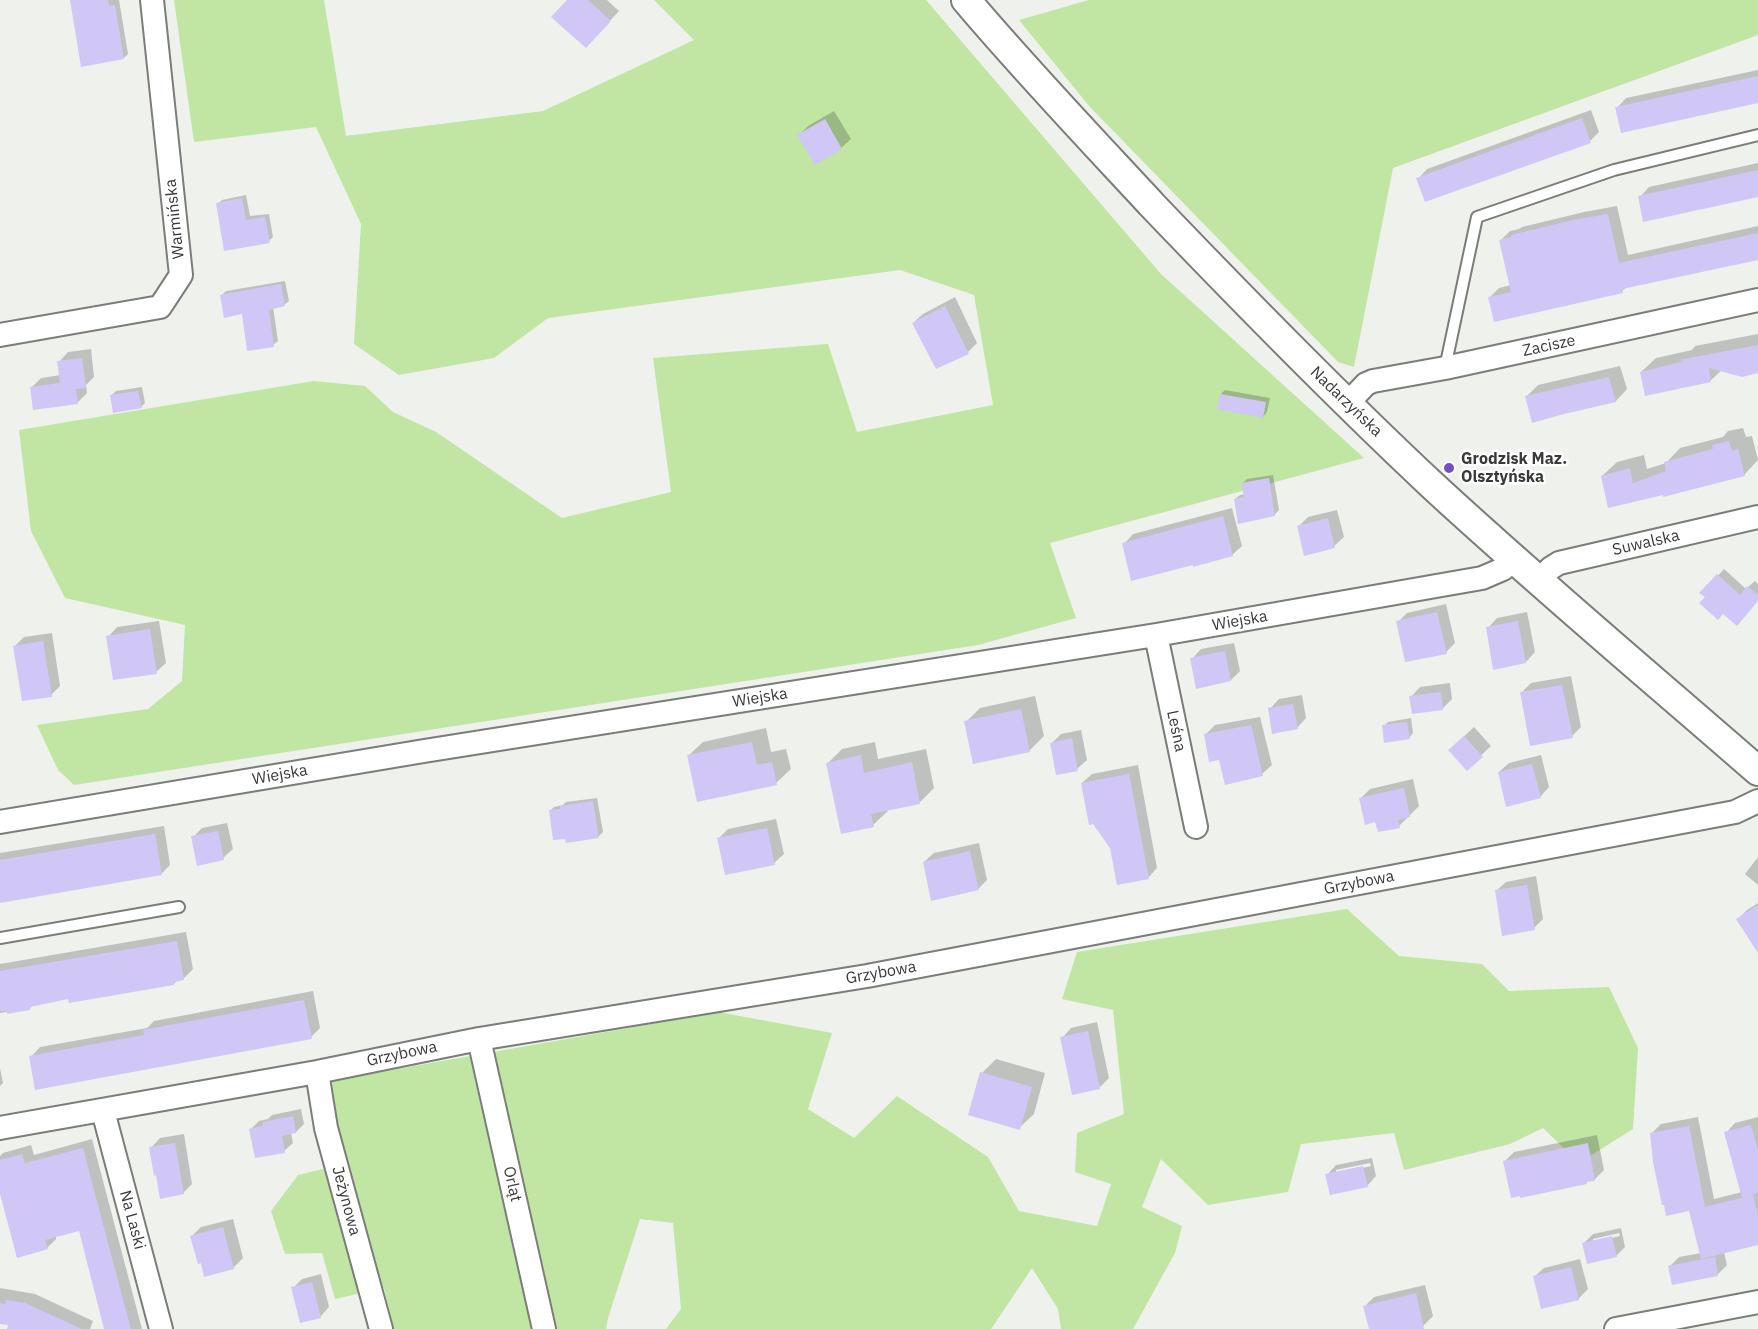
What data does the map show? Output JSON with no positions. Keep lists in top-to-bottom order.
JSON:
{
  "streets": {
    "street": [
      "Warmińska",
      "Zacisze",
      "Nadarzyńska",
      "Suwalska",
      "Wiejska",
      "Leśna",
      "Grzybowa",
      "Orląt",
      "Jeżynowa",
      "Na Laski"
    ]
  },
  "crossings": [
    ["Zacisze", "Nadarzyńska"],
    ["Nadarzyńska", "Suwalska"],
    ["Nadarzyńska", "Wiejska"],
    ["Wiejska", "Leśna"],
    ["Grzybowa", "Orląt"],
    ["Grzybowa", "Jeżynowa"],
    ["Grzybowa", "Na Laski"]
  ],
  "places": ["Grodzisk Maz. Olsztyńska"]
}
